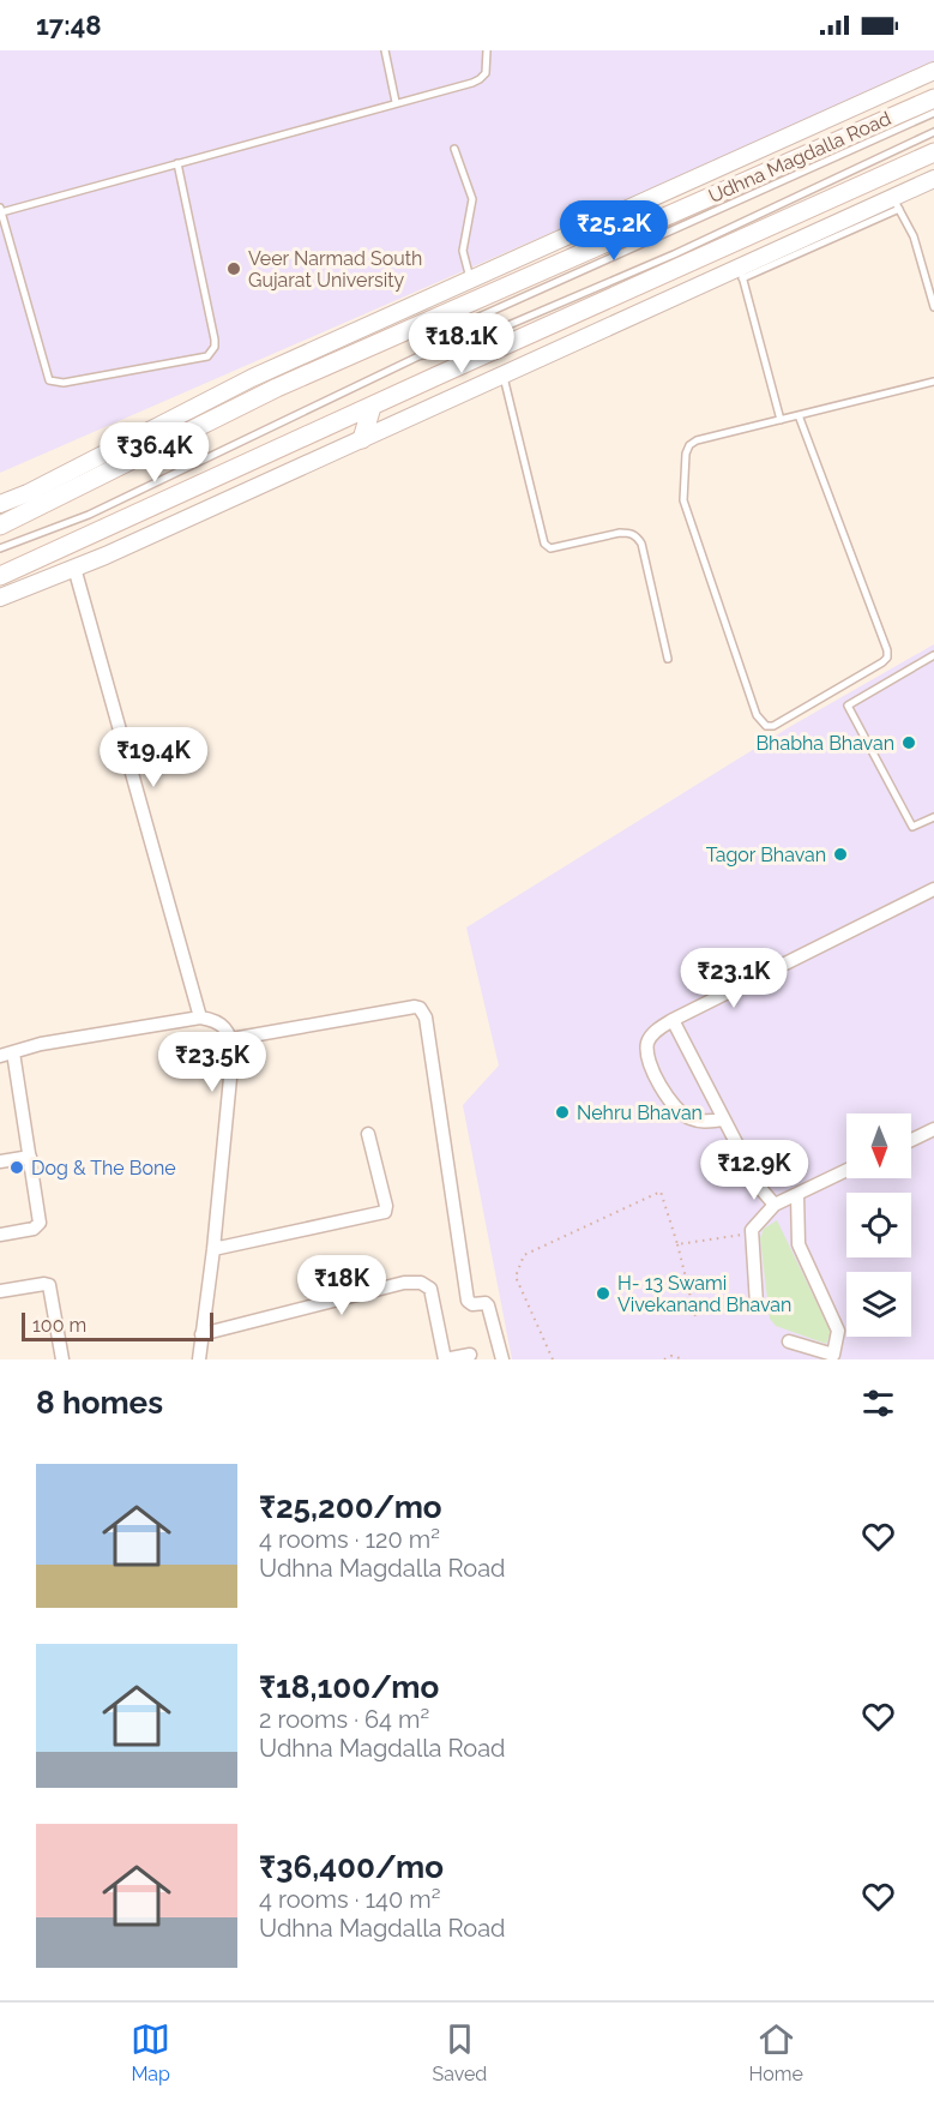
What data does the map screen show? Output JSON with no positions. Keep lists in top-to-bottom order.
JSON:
{
  "streets": {
    "main road": ["Udhna Magdalla Road"]
  },
  "places": [
    "Veer Narmad South Gujarat University",
    "Bhabha Bhavan",
    "Tagor Bhavan",
    "Nehru Bhavan",
    "Dog & The Bone",
    "H- 13 Swami Vivekanand Bhavan"
  ],
  "scale_bar": "100 m",
  "north": "bottom",
  "page": {
    "status": "17:48",
    "price": [
      "₹25.2K",
      "₹18.1K",
      "₹36.4K",
      "₹19.4K",
      "₹23.1K",
      "₹23.5K",
      "₹12.9K",
      "₹18K"
    ],
    "scale": "100 m",
    "heading": "8 homes",
    "list": [
      {
        "name": "₹25,200/mo",
        "note": "4 rooms · 120 m² · Udhna Magdalla Road"
      },
      {
        "name": "₹18,100/mo",
        "note": "2 rooms · 64 m² · Udhna Magdalla Road"
      },
      {
        "name": "₹36,400/mo",
        "note": "4 rooms · 140 m² · Udhna Magdalla Road"
      }
    ],
    "tabs": ["Map", "Saved", "Home"]
  }
}
